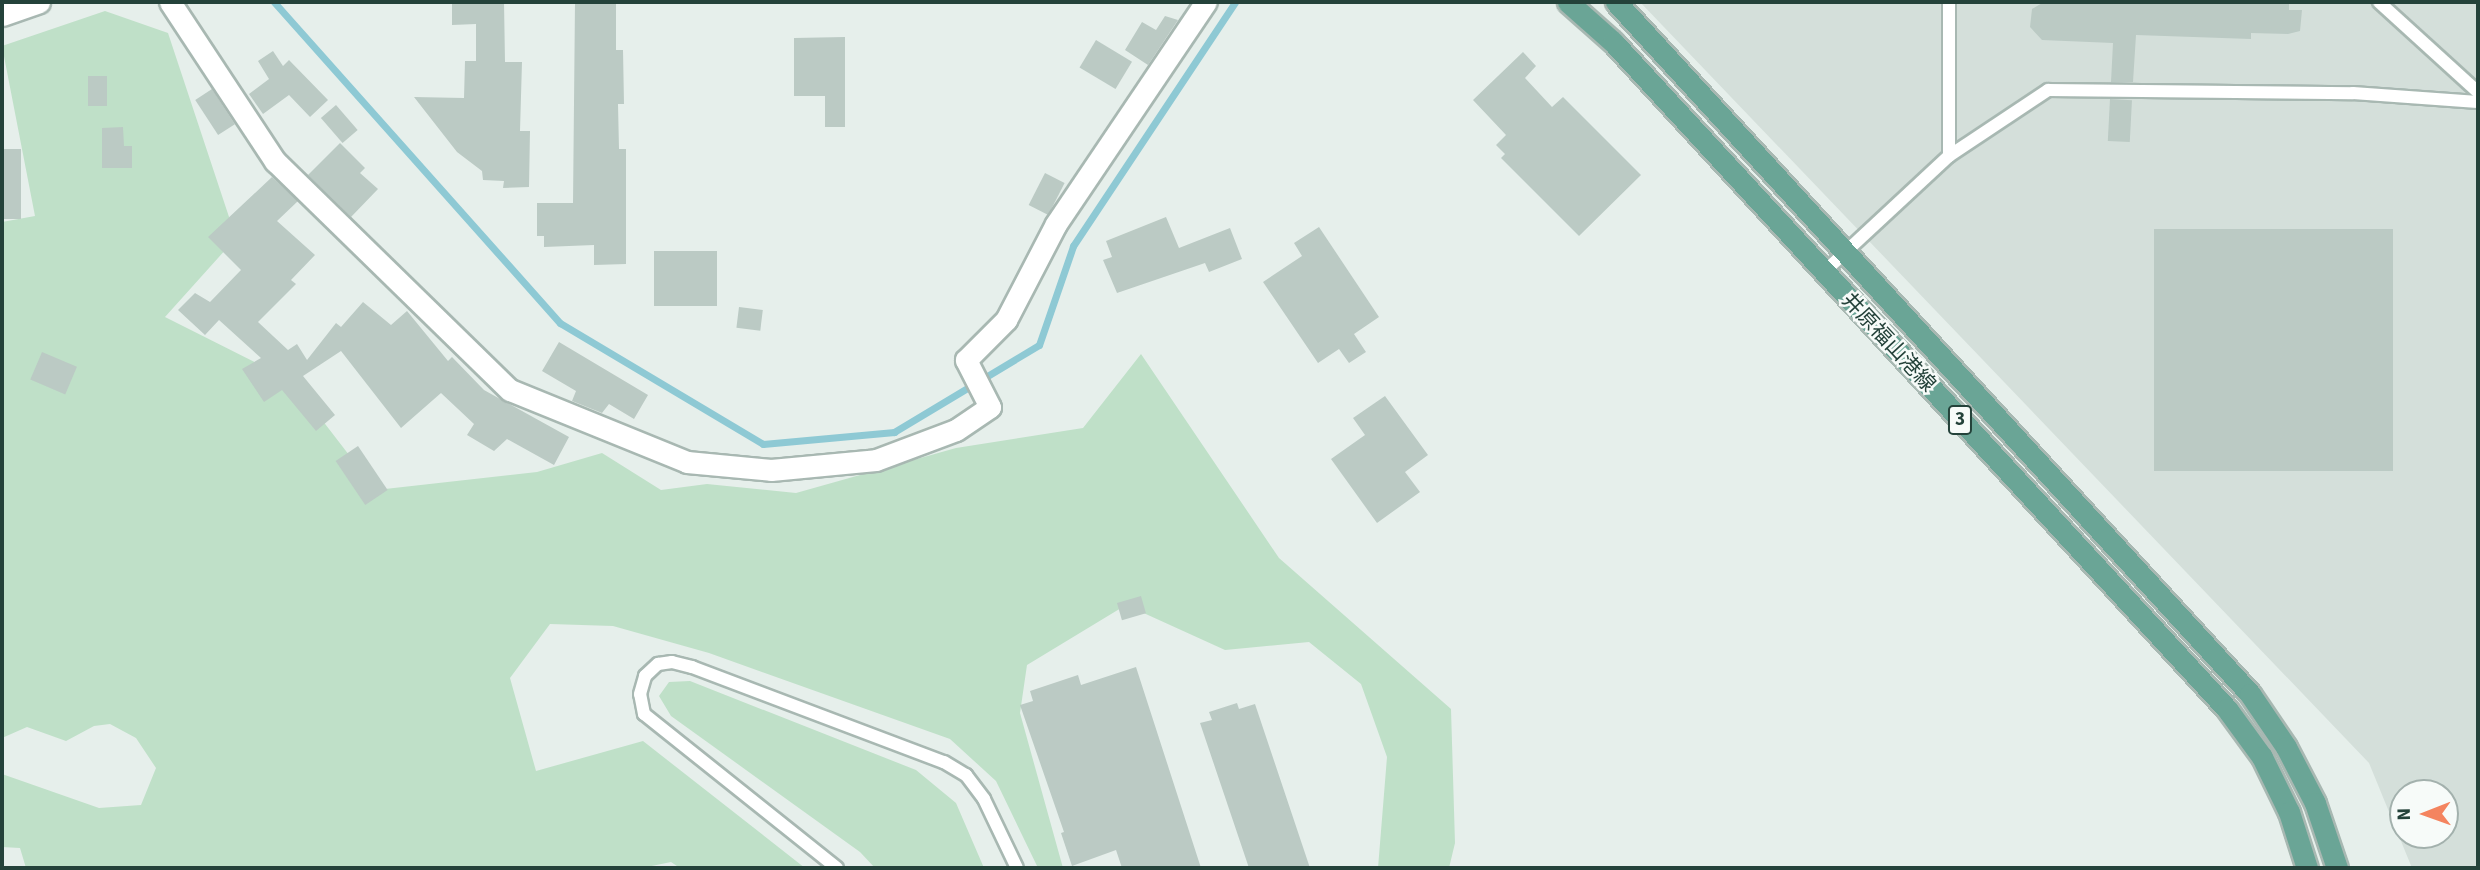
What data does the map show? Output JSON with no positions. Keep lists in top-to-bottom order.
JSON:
{
  "streets": {
    "main road": ["井原福山港線", "3"]
  },
  "north": "left"
}
